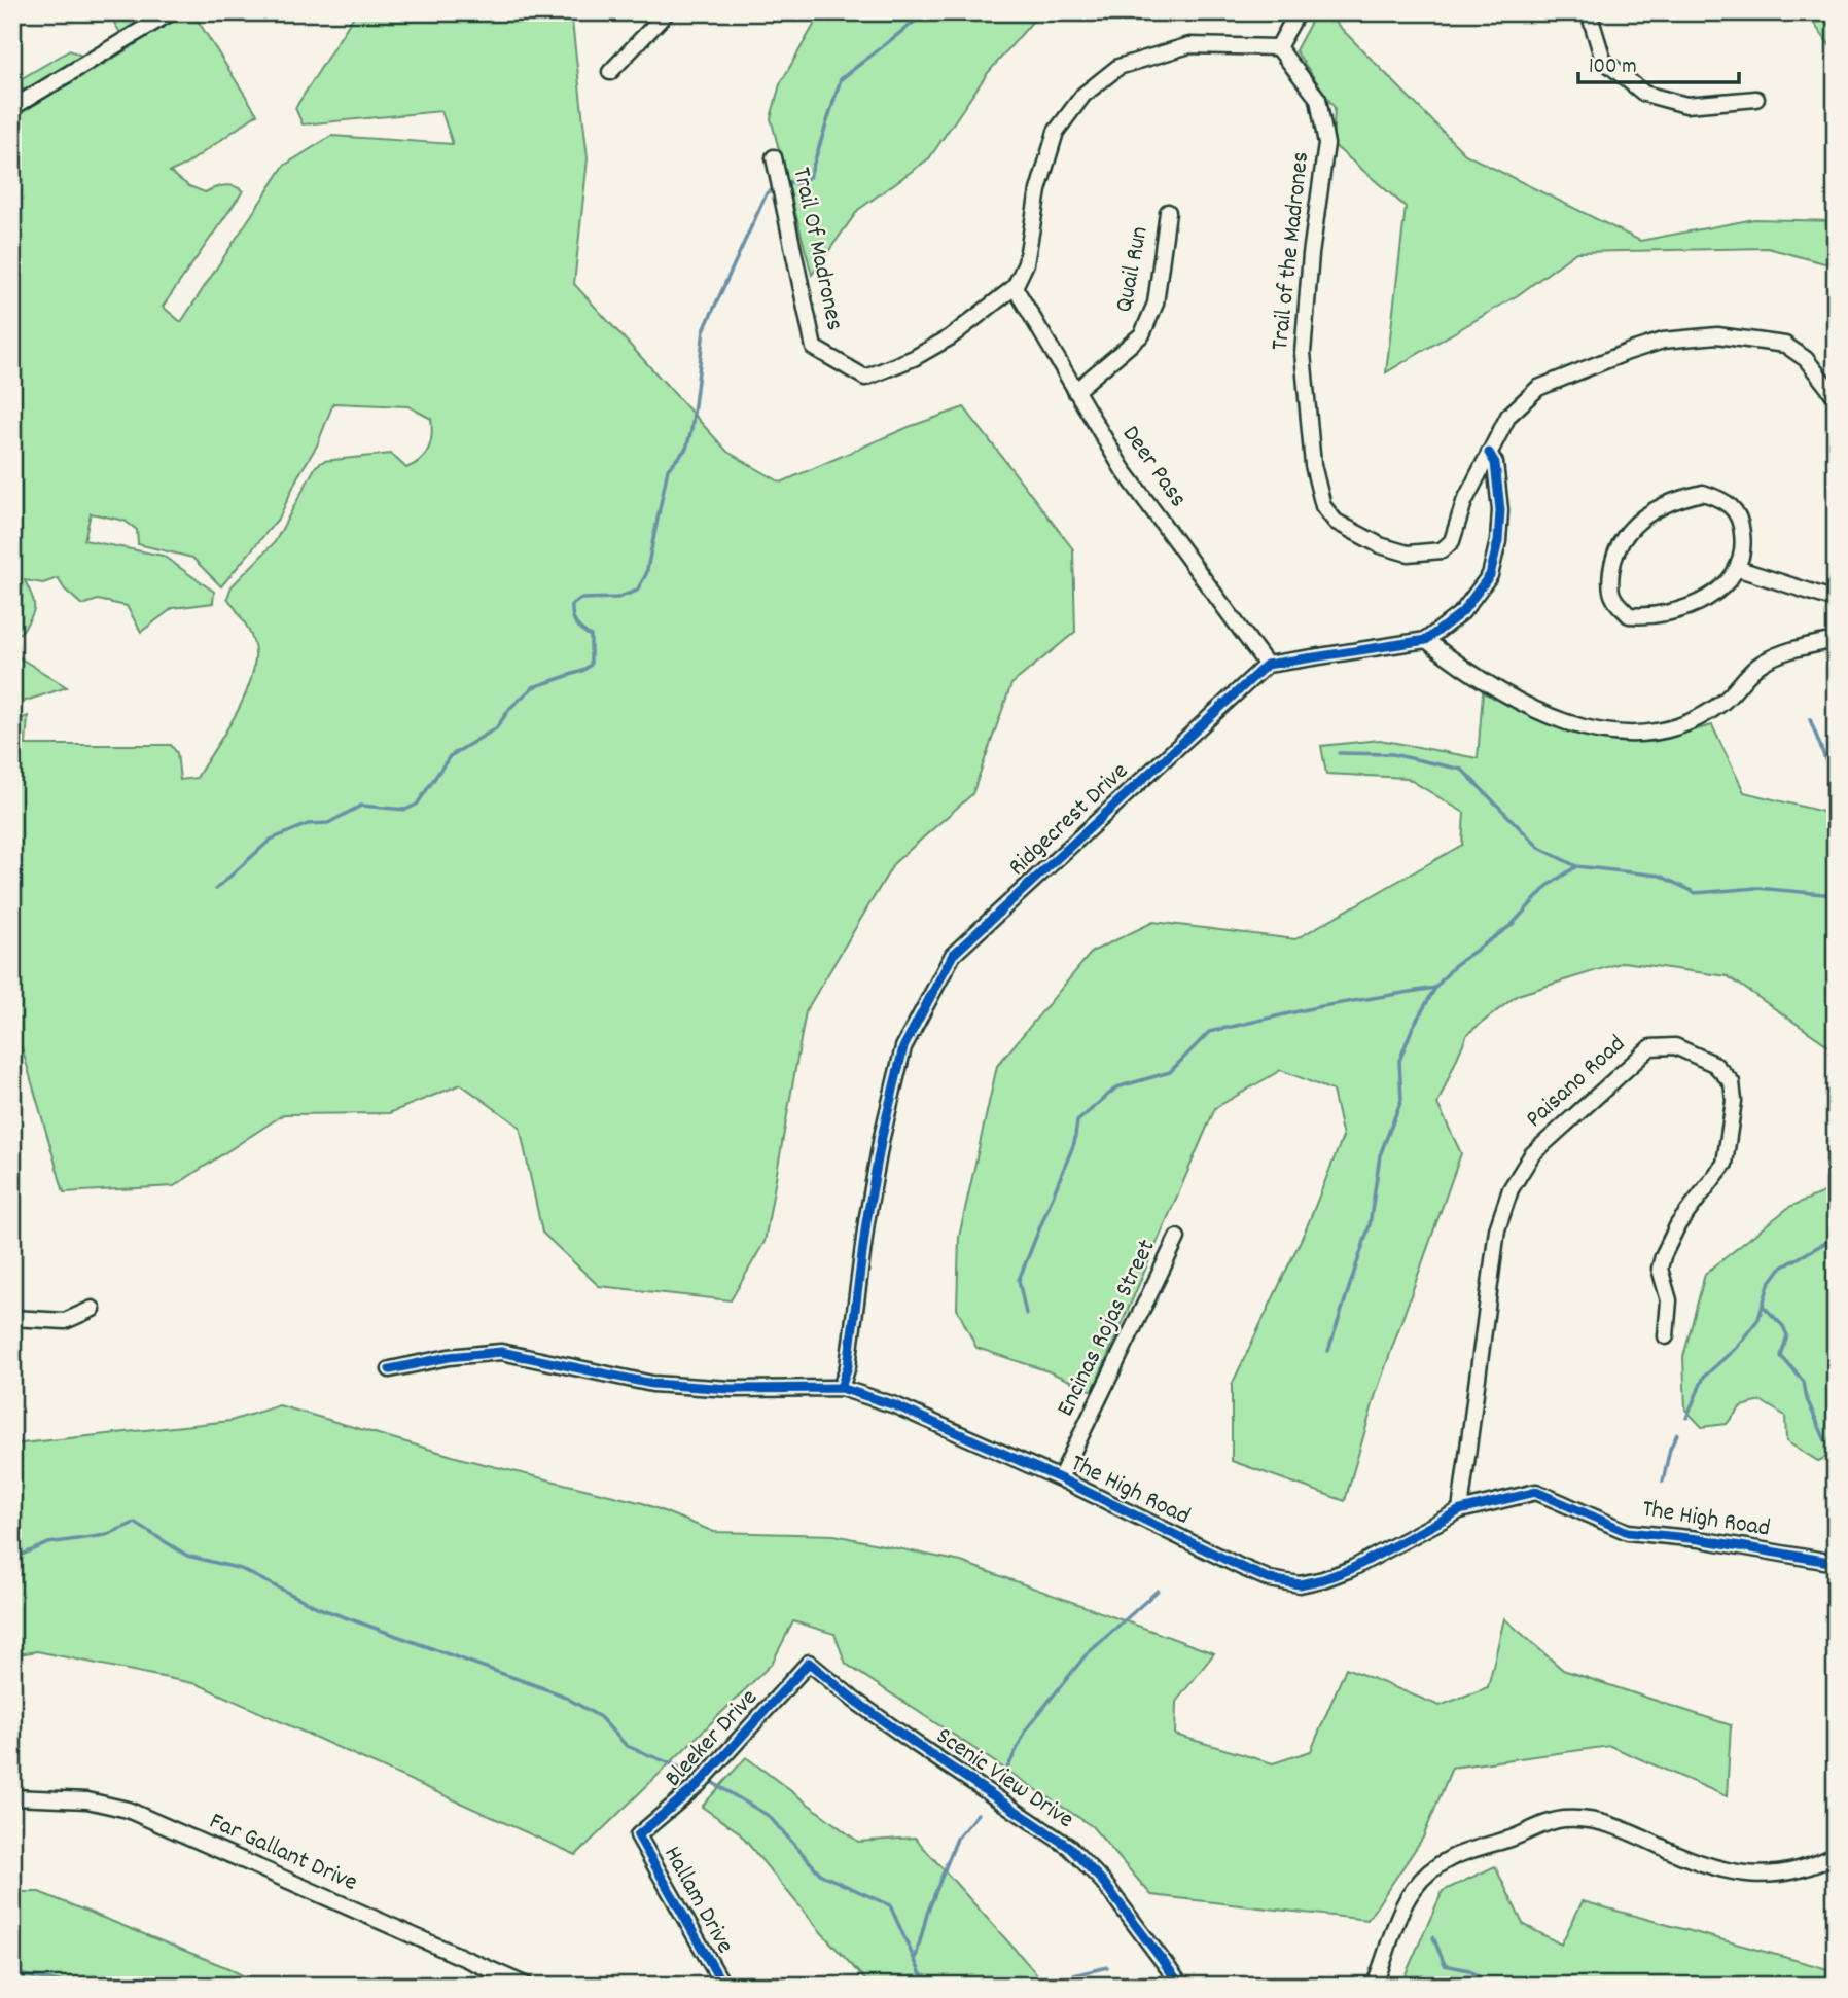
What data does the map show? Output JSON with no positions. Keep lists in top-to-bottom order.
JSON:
{
  "streets": {
    "street": [
      "Trail Of Madrones",
      "Trail of the Madrones",
      "Quail Run",
      "Deer Pass",
      "Ridgecrest Drive",
      "Paisano Road",
      "Encinas Rojas Street",
      "The High Road",
      "Bleeker Drive",
      "Scenic View Drive",
      "Far Gallant Drive",
      "Hallam Drive"
    ]
  },
  "crossings": [
    ["Trail Of Madrones", "Deer Pass"],
    ["Quail Run", "Deer Pass"],
    ["Deer Pass", "Ridgecrest Drive"],
    ["Ridgecrest Drive", "The High Road"],
    ["Paisano Road", "The High Road"],
    ["Encinas Rojas Street", "The High Road"],
    ["Bleeker Drive", "Scenic View Drive"],
    ["Bleeker Drive", "Hallam Drive"]
  ],
  "scale_bar": "100 m"
}
